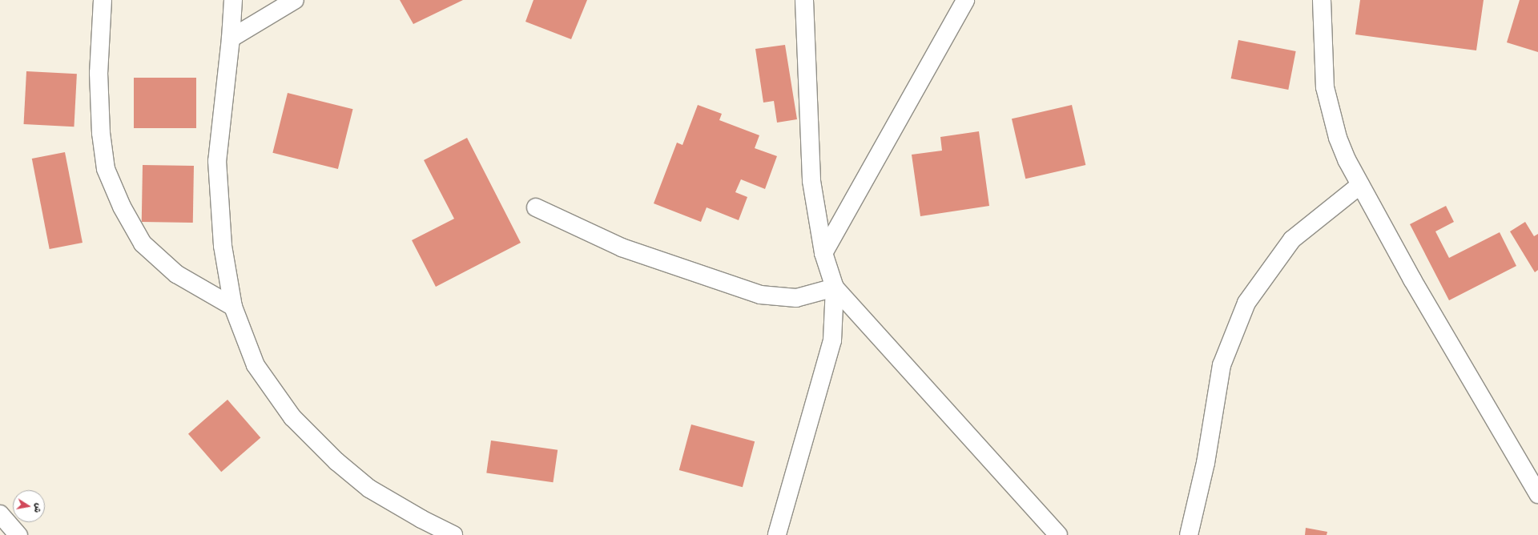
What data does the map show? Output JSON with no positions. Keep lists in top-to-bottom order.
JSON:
{
  "north": "right"
}
